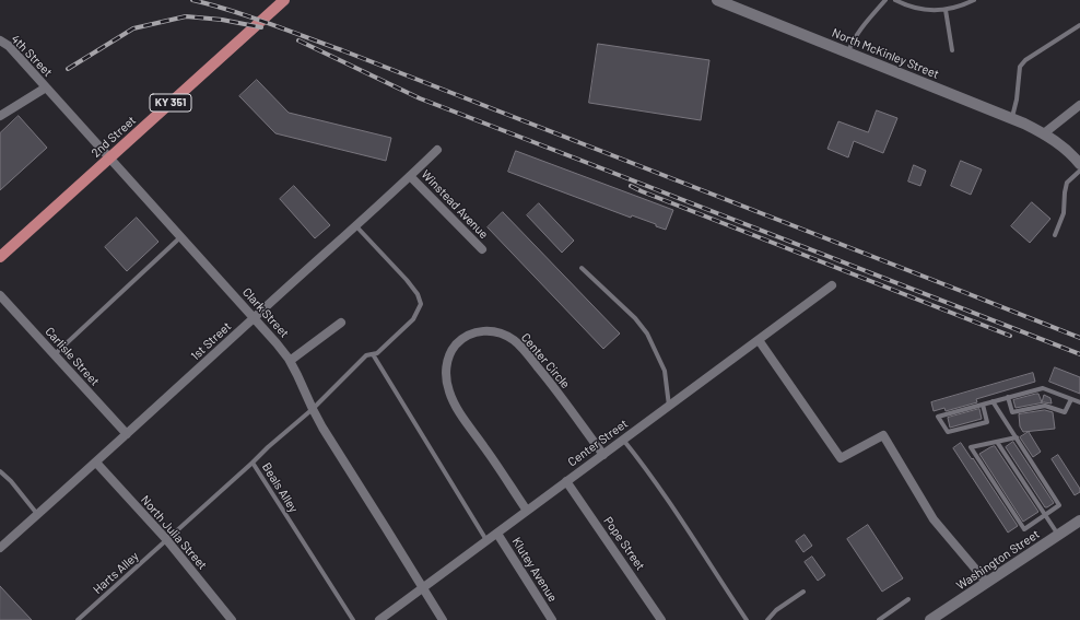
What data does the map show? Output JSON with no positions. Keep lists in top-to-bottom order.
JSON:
{
  "streets": {
    "main road": ["KY 351", "2nd Street"],
    "street": [
      "North McKinley Street",
      "4th Street",
      "Winstead Avenue",
      "Clark Street",
      "1st Street",
      "Carlisle Street",
      "Center Circle",
      "Center Street",
      "North Julia Street",
      "Pope Street",
      "Washington Street",
      "Klutey Avenue"
    ],
    "lane": ["Beals Alley", "Harts Alley"]
  },
  "crossings": [
    ["4th Street", "Clark Street"],
    ["Winstead Avenue", "1st Street"],
    ["Clark Street", "1st Street"],
    ["Clark Street", "Center Street"],
    ["1st Street", "Carlisle Street"],
    ["1st Street", "North Julia Street"],
    ["Center Circle", "Center Street"],
    ["Center Street", "Pope Street"],
    ["Center Street", "Klutey Avenue"],
    ["Beals Alley", "North Julia Street"],
    ["Beals Alley", "Harts Alley"],
    ["North Julia Street", "Harts Alley"]
  ]
}
